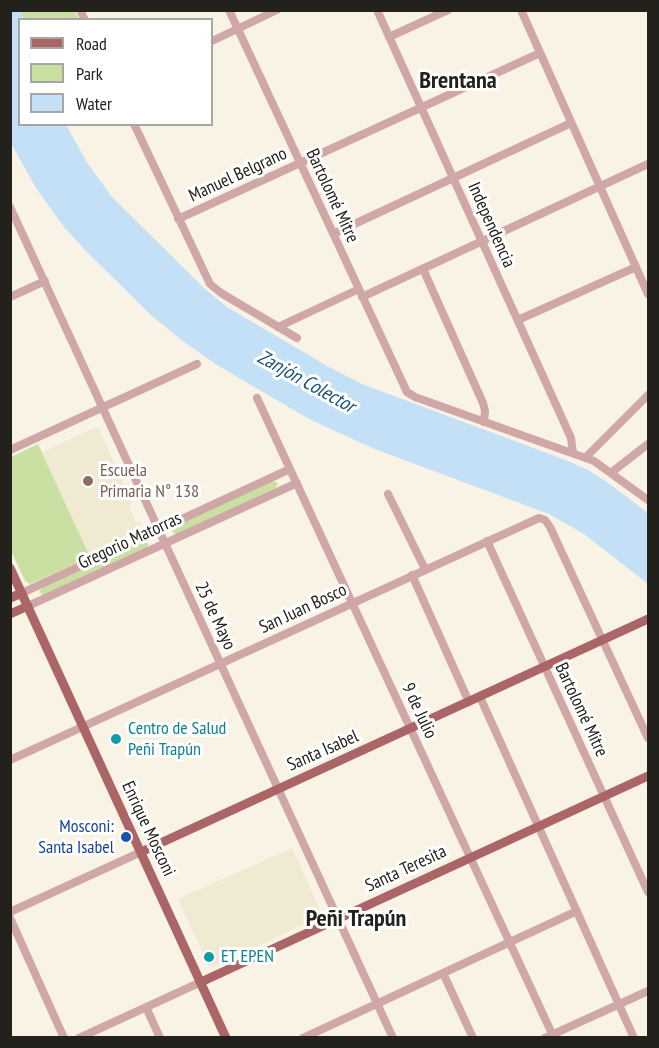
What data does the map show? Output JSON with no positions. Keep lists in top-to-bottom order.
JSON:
{
  "streets": {
    "main road": [
      "Gregorio Matorras",
      "Santa Isabel",
      "Enrique Mosconi",
      "Santa Teresita"
    ],
    "street": [
      "Manuel Belgrano",
      "Bartolomé Mitre",
      "Independencia",
      "San Juan Bosco",
      "25 de Mayo",
      "9 de Julio"
    ]
  },
  "crossings": [
    ["Manuel Belgrano", "Bartolomé Mitre"],
    ["Manuel Belgrano", "Independencia"],
    ["Bartolomé Mitre", "San Juan Bosco"],
    ["Bartolomé Mitre", "Santa Isabel"],
    ["Bartolomé Mitre", "Santa Teresita"],
    ["Gregorio Matorras", "25 de Mayo"],
    ["Gregorio Matorras", "9 de Julio"],
    ["Gregorio Matorras", "Enrique Mosconi"],
    ["San Juan Bosco", "25 de Mayo"],
    ["San Juan Bosco", "9 de Julio"],
    ["San Juan Bosco", "Santa Isabel"],
    ["San Juan Bosco", "Enrique Mosconi"],
    ["25 de Mayo", "Santa Isabel"],
    ["25 de Mayo", "Santa Teresita"],
    ["9 de Julio", "Santa Isabel"],
    ["9 de Julio", "Santa Teresita"],
    ["Santa Isabel", "Enrique Mosconi"],
    ["Enrique Mosconi", "Santa Teresita"]
  ],
  "districts": ["Brentana", "Peñi Trapún"],
  "water": ["Zanjón Colector"],
  "places": [
    "Escuela Primaria N° 138",
    "Centro de Salud Peñi Trapún",
    "Mosconi: Santa Isabel",
    "ET EPEN"
  ],
  "legend": ["Road", "Park", "Water"]
}
